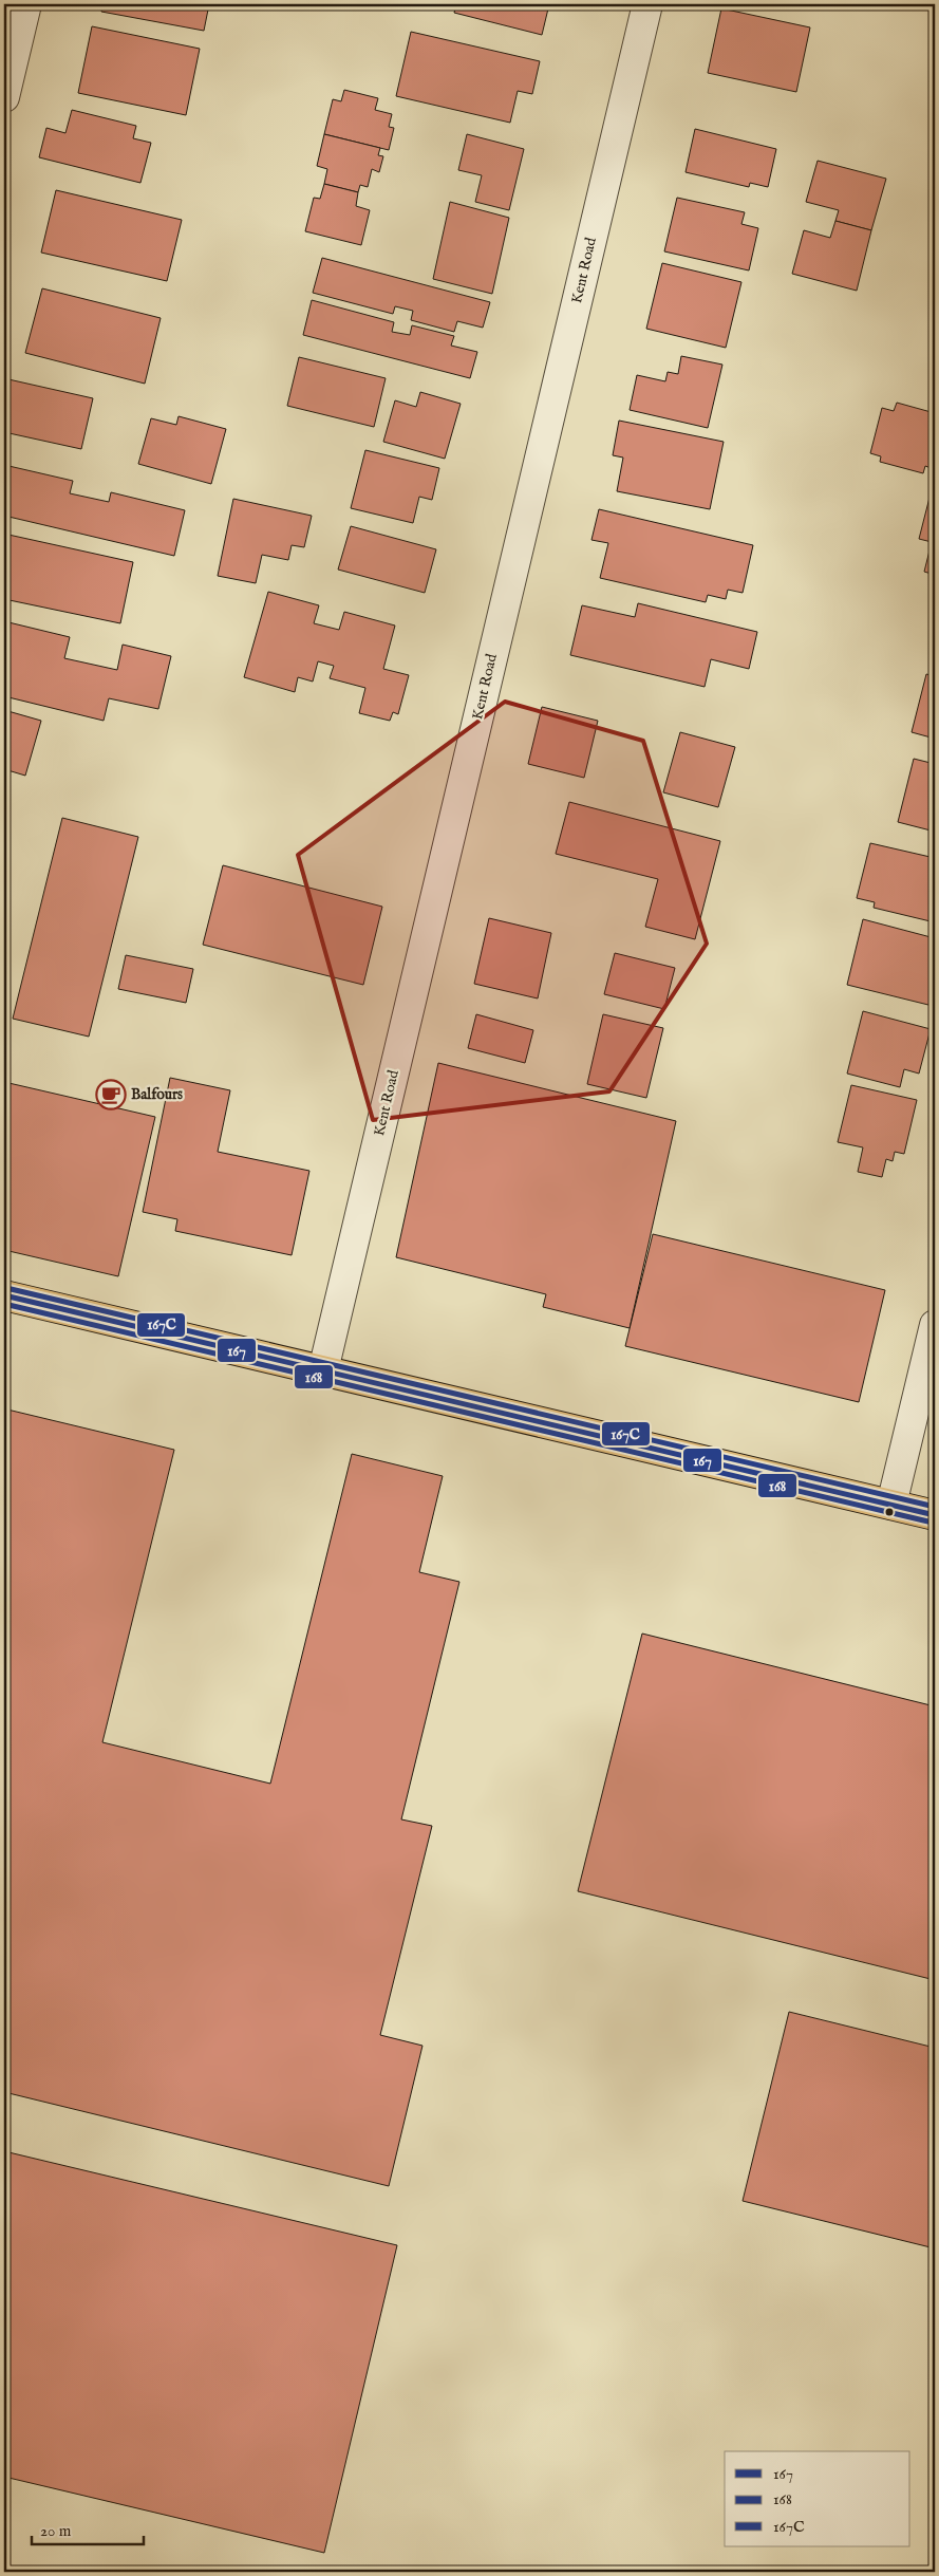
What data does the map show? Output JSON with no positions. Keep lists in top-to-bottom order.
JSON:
{
  "streets": {
    "street": ["Kent Road"]
  },
  "places": {
    "cafe": ["Balfours"]
  },
  "lines": ["transit line 167C", "transit line 167", "transit line 168"],
  "legend": ["167", "168", "167C"],
  "scale_bar": "20 m"
}
